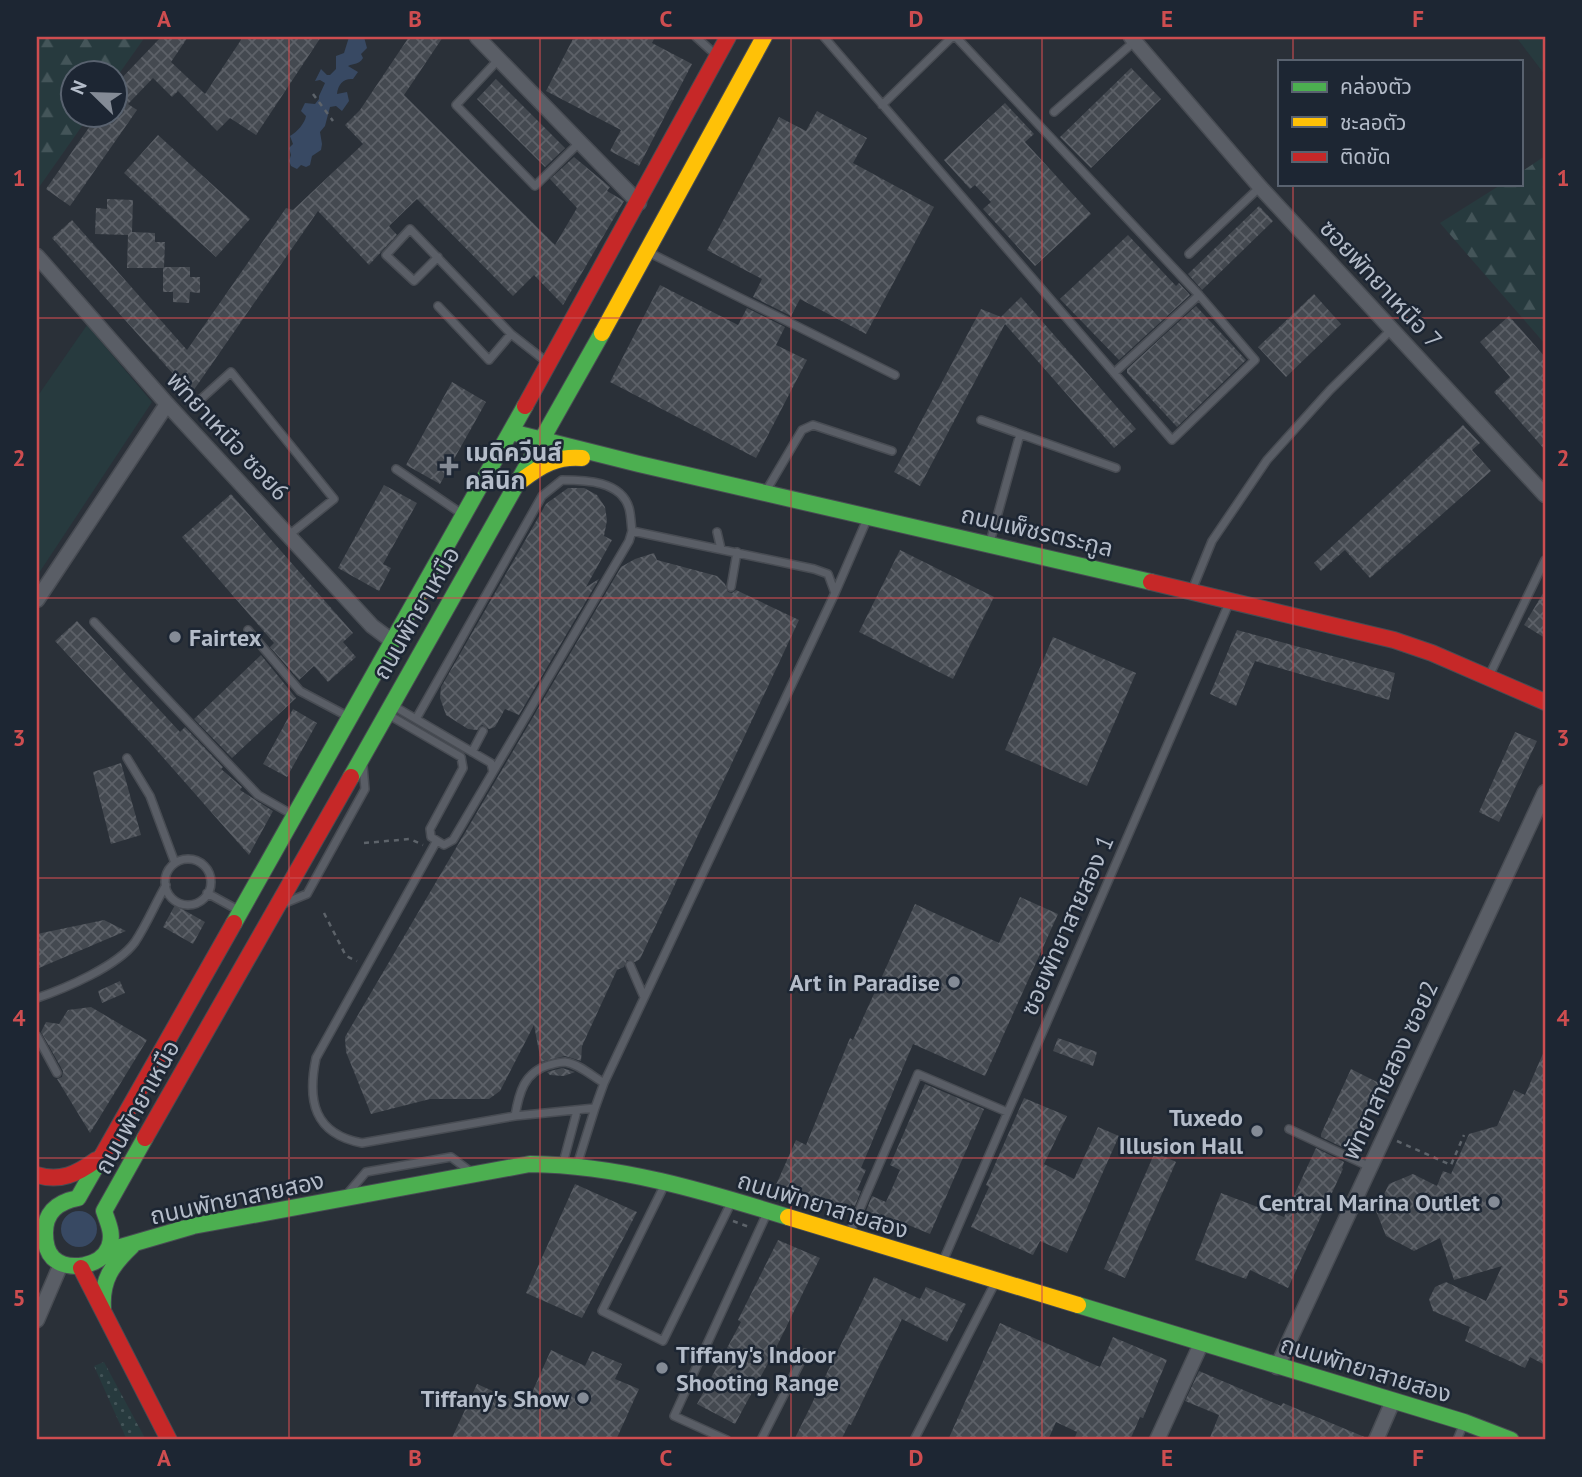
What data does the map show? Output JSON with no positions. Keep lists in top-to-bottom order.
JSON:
{
  "streets": {
    "main road": ["ถนนเพ็ชรตระกูล", "ถนนพัทยาเหนือ", "ถนนพัทยาสายสอง"],
    "street": ["ซอยพัทยาเหนือ 7", "พัทยาเหนือ ซอย6", "พัทยาสายสอง ซอย2"],
    "lane": ["ซอยพัทยาสายสอง 1"]
  },
  "crossings": [
    ["พัทยาเหนือ ซอย6", "ถนนพัทยาเหนือ"],
    ["ถนนเพ็ชรตระกูล", "ถนนพัทยาเหนือ"],
    ["ถนนเพ็ชรตระกูล", "ซอยพัทยาสายสอง 1"],
    ["ถนนพัทยาเหนือ", "ถนนพัทยาสายสอง"],
    ["ซอยพัทยาสายสอง 1", "ถนนพัทยาสายสอง"],
    ["พัทยาสายสอง ซอย2", "ถนนพัทยาสายสอง"]
  ],
  "places": {
    "health": ["เมดิควีนส์ คลินิก"],
    "other": [
      "Fairtex",
      "Art in Paradise",
      "Tuxedo Illusion Hall",
      "Central Marina Outlet",
      "Tiffany's Indoor Shooting Range",
      "Tiffany's Show"
    ]
  },
  "legend": ["คล่องตัว", "ชะลอตัว", "ติดขัด"],
  "north": "top left",
  "grid": {
    "columns": [
      "A",
      "B",
      "C",
      "D",
      "E",
      "F"
    ],
    "rows": [
      "1",
      "2",
      "3",
      "4",
      "5"
    ]
  }
}
